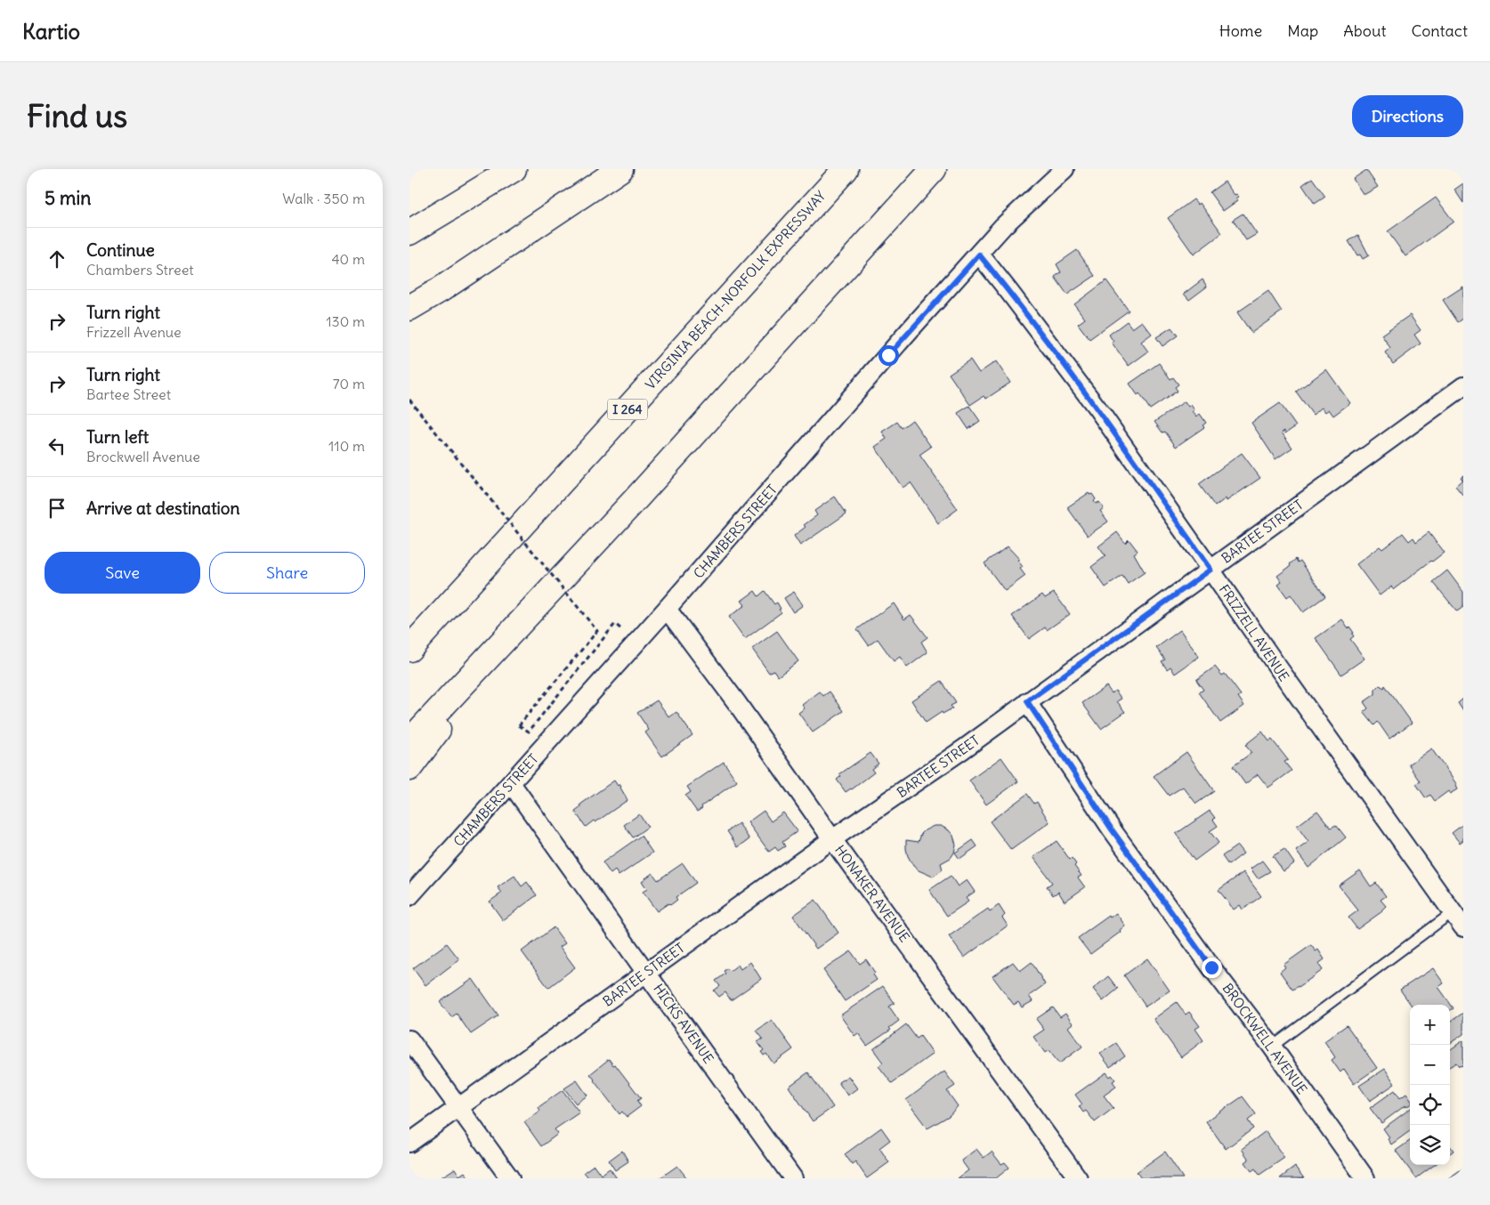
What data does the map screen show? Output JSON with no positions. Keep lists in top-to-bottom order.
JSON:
{
  "streets": {
    "highway": ["VIRGINIA BEACH-NORFOLK EXPRESSWAY", "I 264"],
    "street": [
      "CHAMBERS STREET",
      "BARTEE STREET",
      "FRIZZELL AVENUE",
      "HONAKER AVENUE",
      "HICKS AVENUE",
      "BROCKWELL AVENUE"
    ]
  },
  "crossings": [
    ["CHAMBERS STREET", "FRIZZELL AVENUE"],
    ["CHAMBERS STREET", "HONAKER AVENUE"],
    ["CHAMBERS STREET", "HICKS AVENUE"],
    ["BARTEE STREET", "FRIZZELL AVENUE"],
    ["BARTEE STREET", "HONAKER AVENUE"],
    ["BARTEE STREET", "HICKS AVENUE"],
    ["BARTEE STREET", "BROCKWELL AVENUE"]
  ],
  "page": {
    "header": "Kartio",
    "nav": [
      "Home",
      "Map",
      "About",
      "Contact"
    ],
    "buttons": [
      "Directions",
      ["Save", "Share"]
    ],
    "title": "Find us",
    "heading": ["5 min", "Walk · 350 m"],
    "list": [
      ["Continue", "Chambers Street", "40 m"],
      ["Turn right", "Frizzell Avenue", "130 m"],
      ["Turn right", "Bartee Street", "70 m"],
      ["Turn left", "Brockwell Avenue", "110 m"],
      "Arrive at destination"
    ],
    "map_buttons": ["+", "−"]
  }
}
